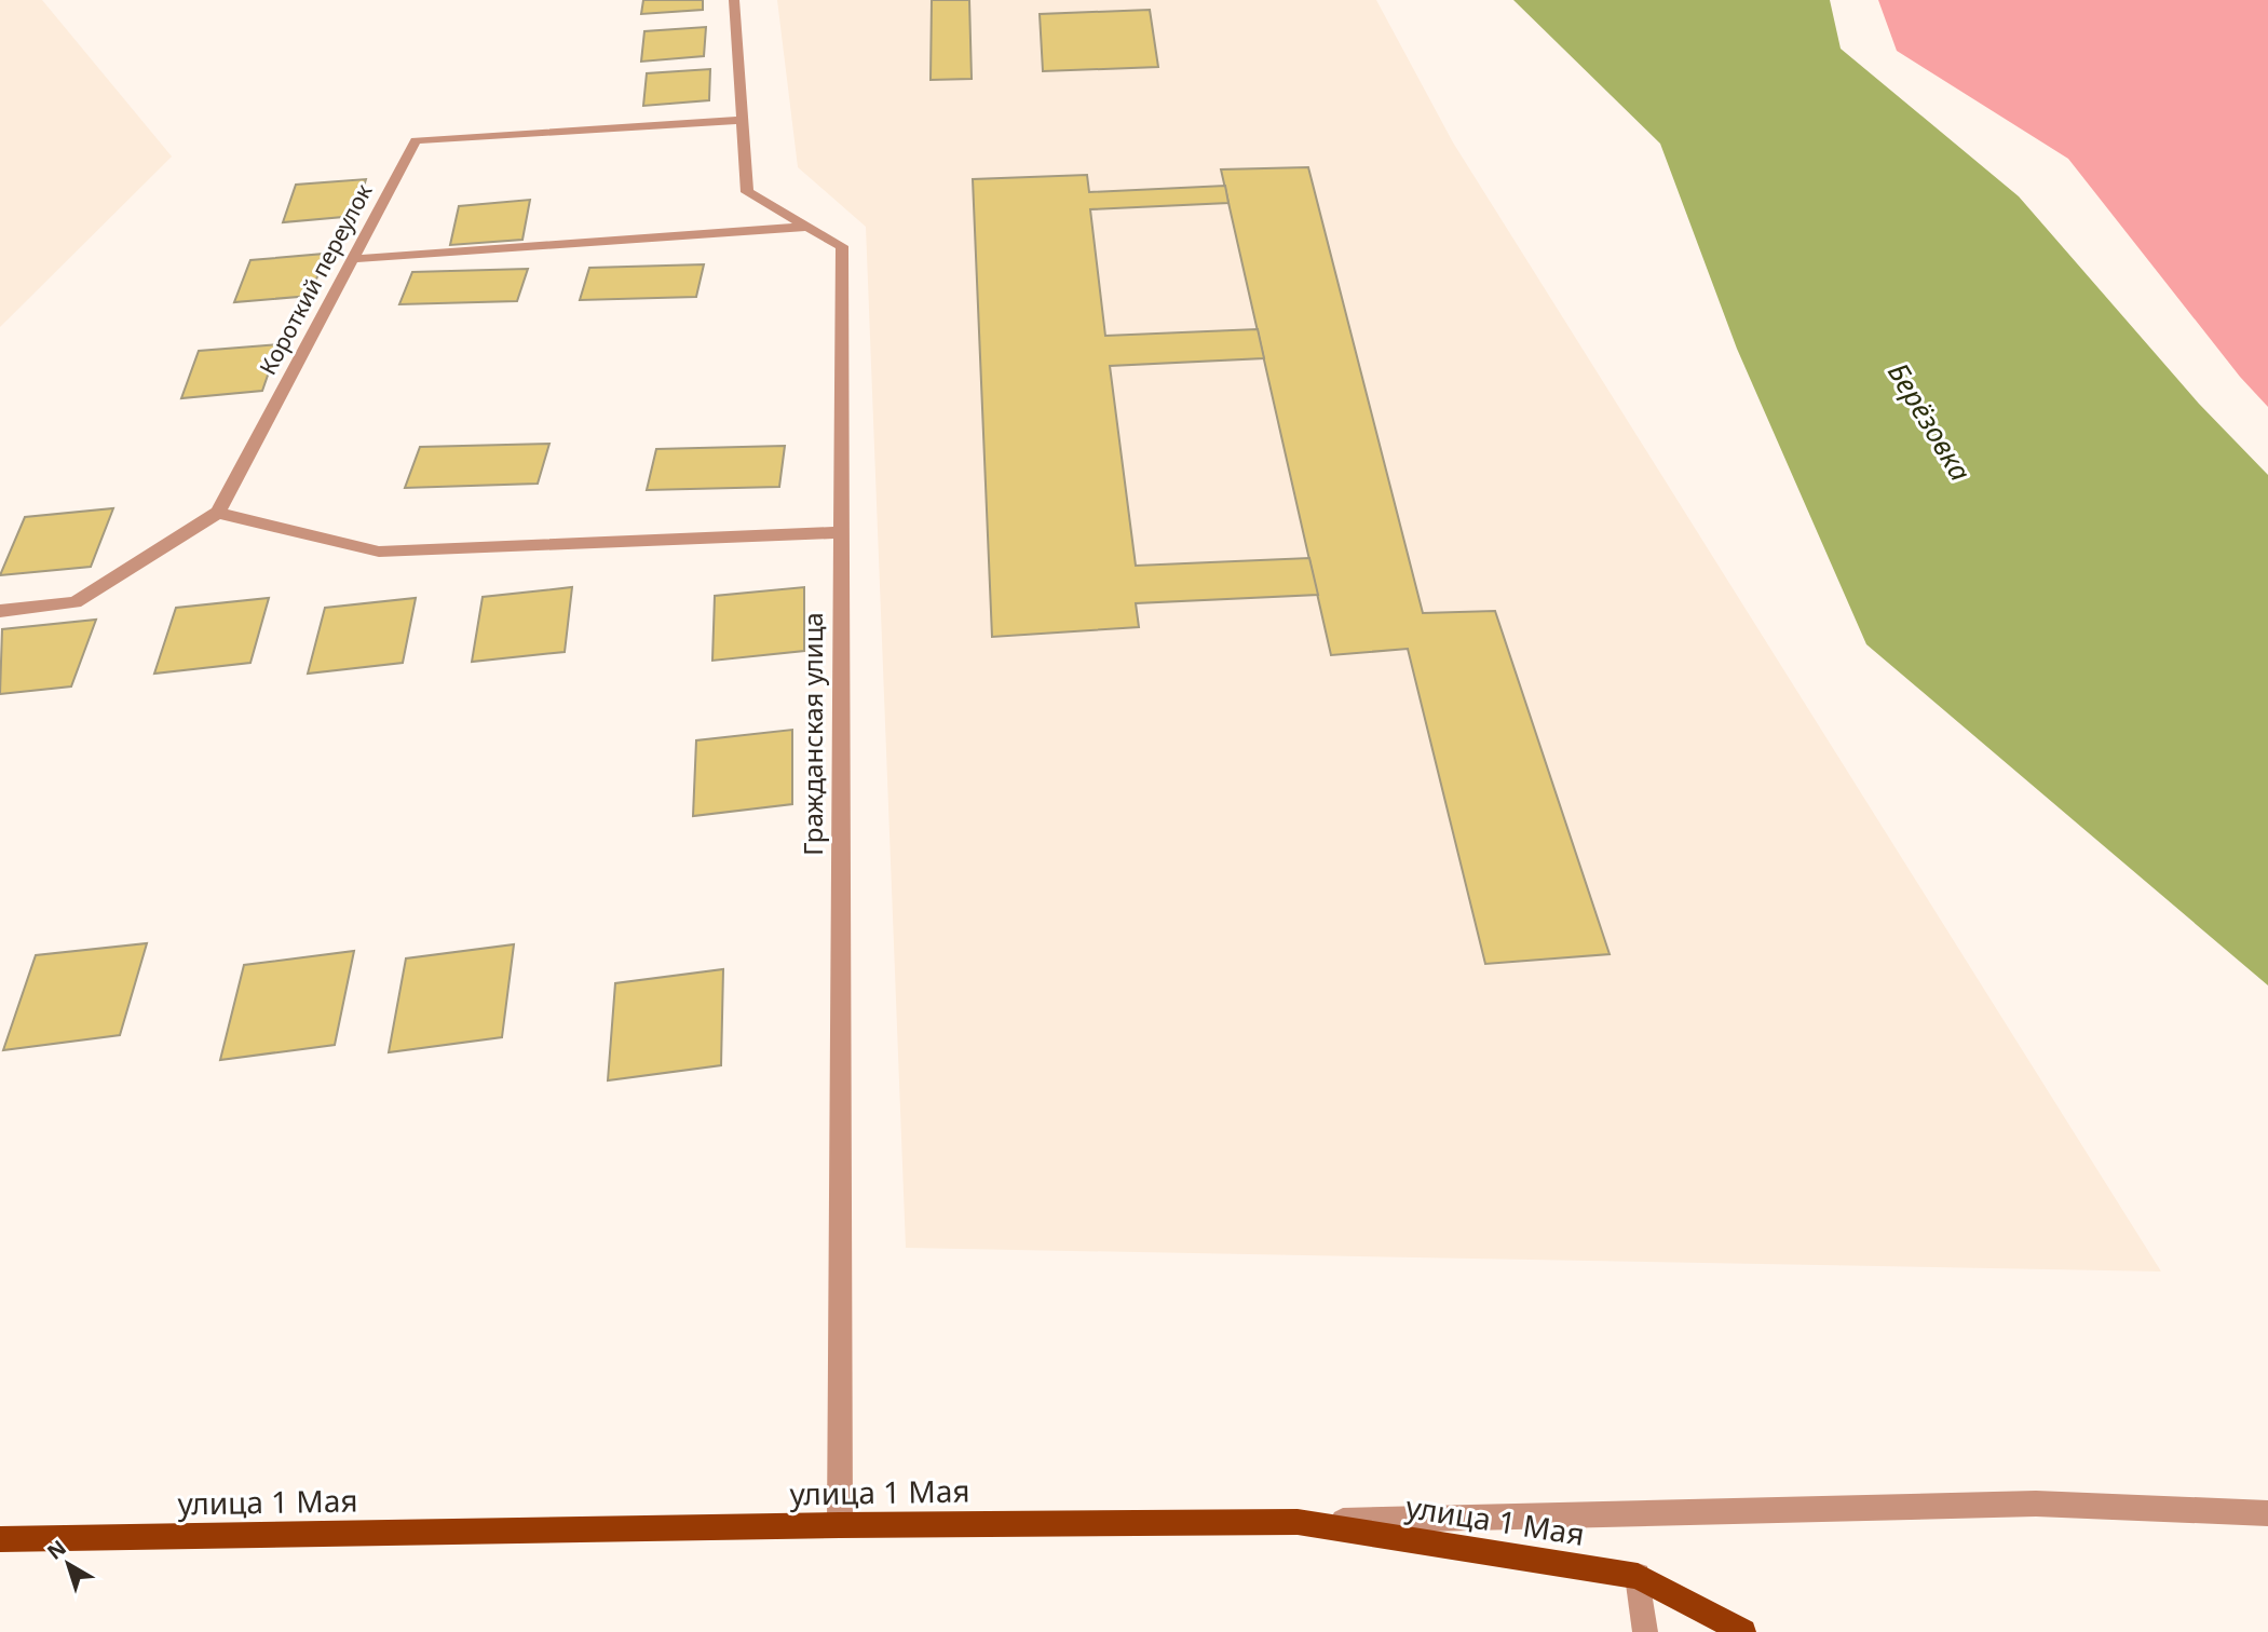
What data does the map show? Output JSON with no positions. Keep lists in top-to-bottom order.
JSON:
{
  "streets": {
    "main road": ["улица 1 Мая"],
    "street": ["Короткий переулок", "Гражданская улица"]
  },
  "crossings": [
    ["Короткий переулок", "Гражданская улица"],
    ["Гражданская улица", "улица 1 Мая"]
  ],
  "water": ["Берёзовка"],
  "north": "top left"
}
